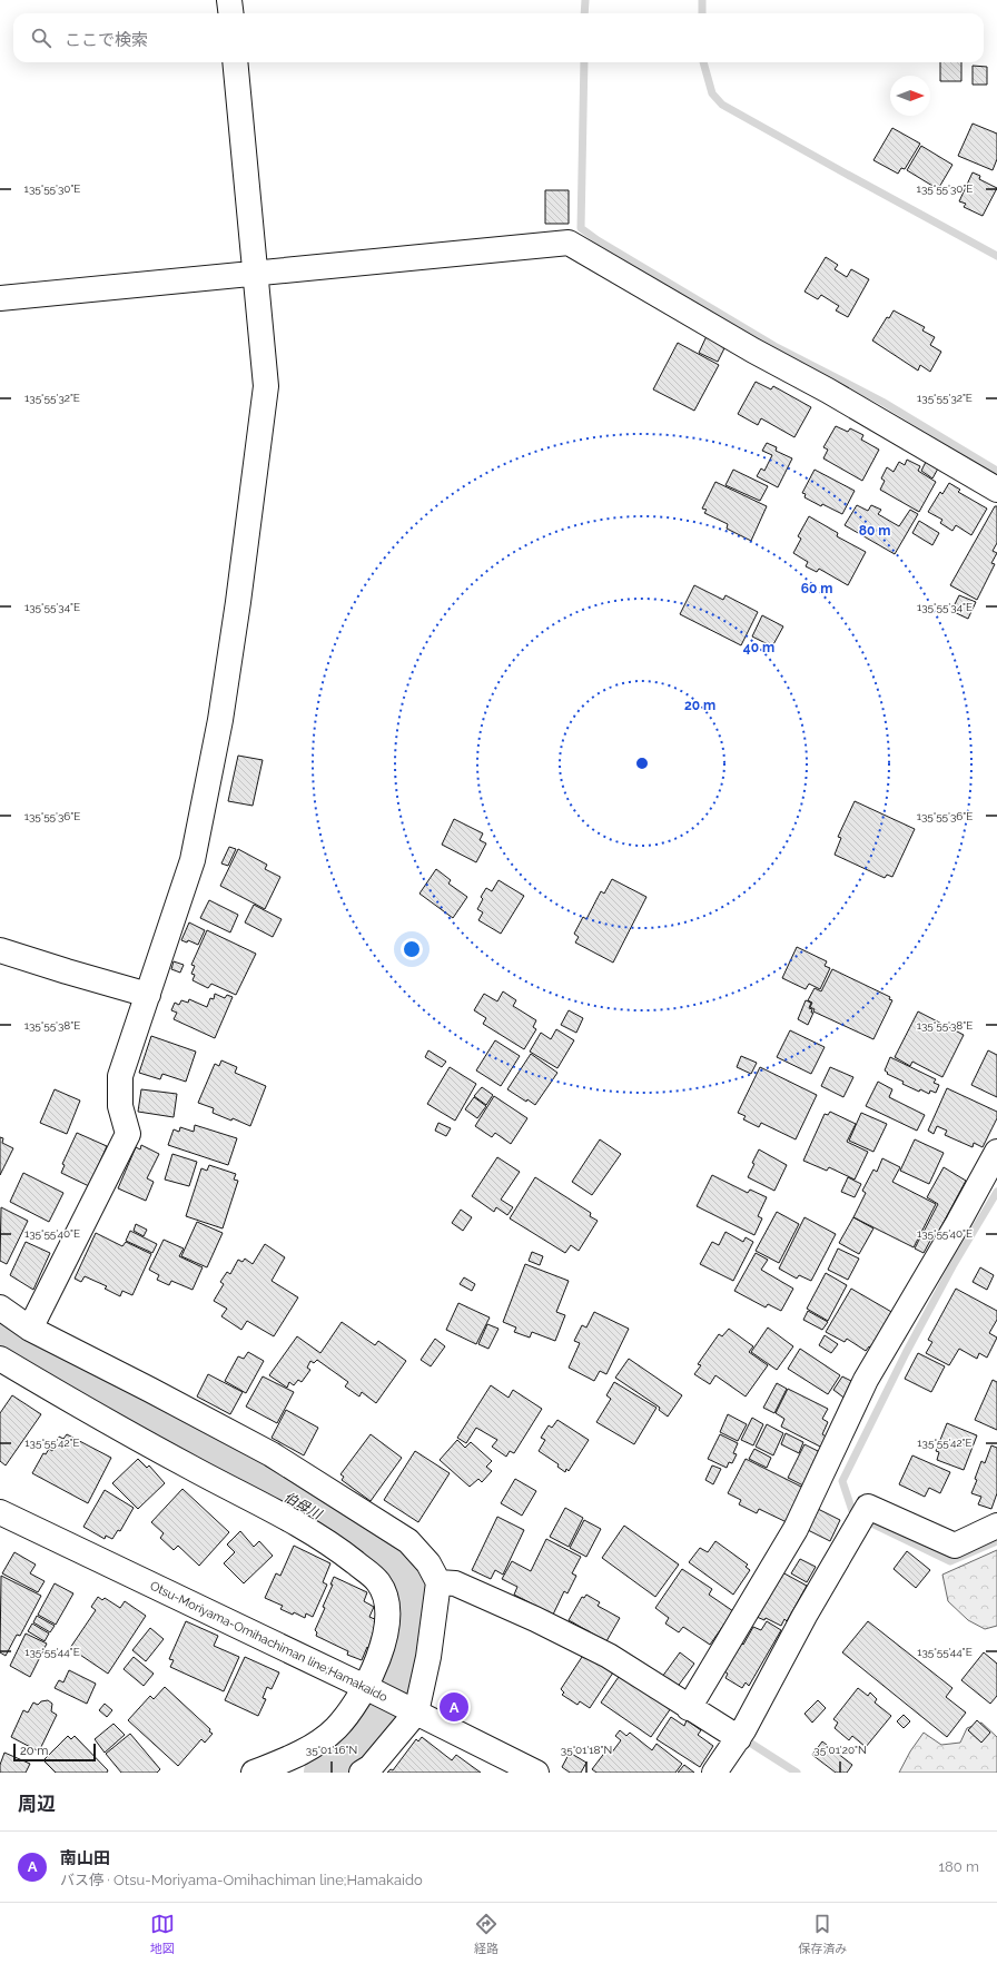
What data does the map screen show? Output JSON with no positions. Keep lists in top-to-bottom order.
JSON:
{
  "streets": {
    "street": ["Otsu-Moriyama-Omihachiman line;Hamakaido"]
  },
  "water": ["伯母川"],
  "scale_bar": "20 m",
  "north": "right",
  "page": {
    "search": "ここで検索",
    "pins": "A",
    "scale": "20 m",
    "heading": "周辺",
    "list": [
      {
        "mark": "A",
        "name": "南山田",
        "note": "バス停 · Otsu-Moriyama-Omihachiman line;Hamakaido",
        "value": "180 m"
      }
    ],
    "nav": ["地図", "経路", "保存済み"]
  },
  "coordinates": [
    "135°55'30\"E",
    "135°55'32\"E",
    "135°55'34\"E",
    "135°55'36\"E",
    "135°55'38\"E",
    "135°55'40\"E",
    "135°55'42\"E",
    "135°55'44\"E",
    "35°01'16\"N",
    "35°01'18\"N",
    "35°01'20\"N"
  ],
  "rings": [
    "80 m",
    "60 m",
    "40 m",
    "20 m"
  ]
}
